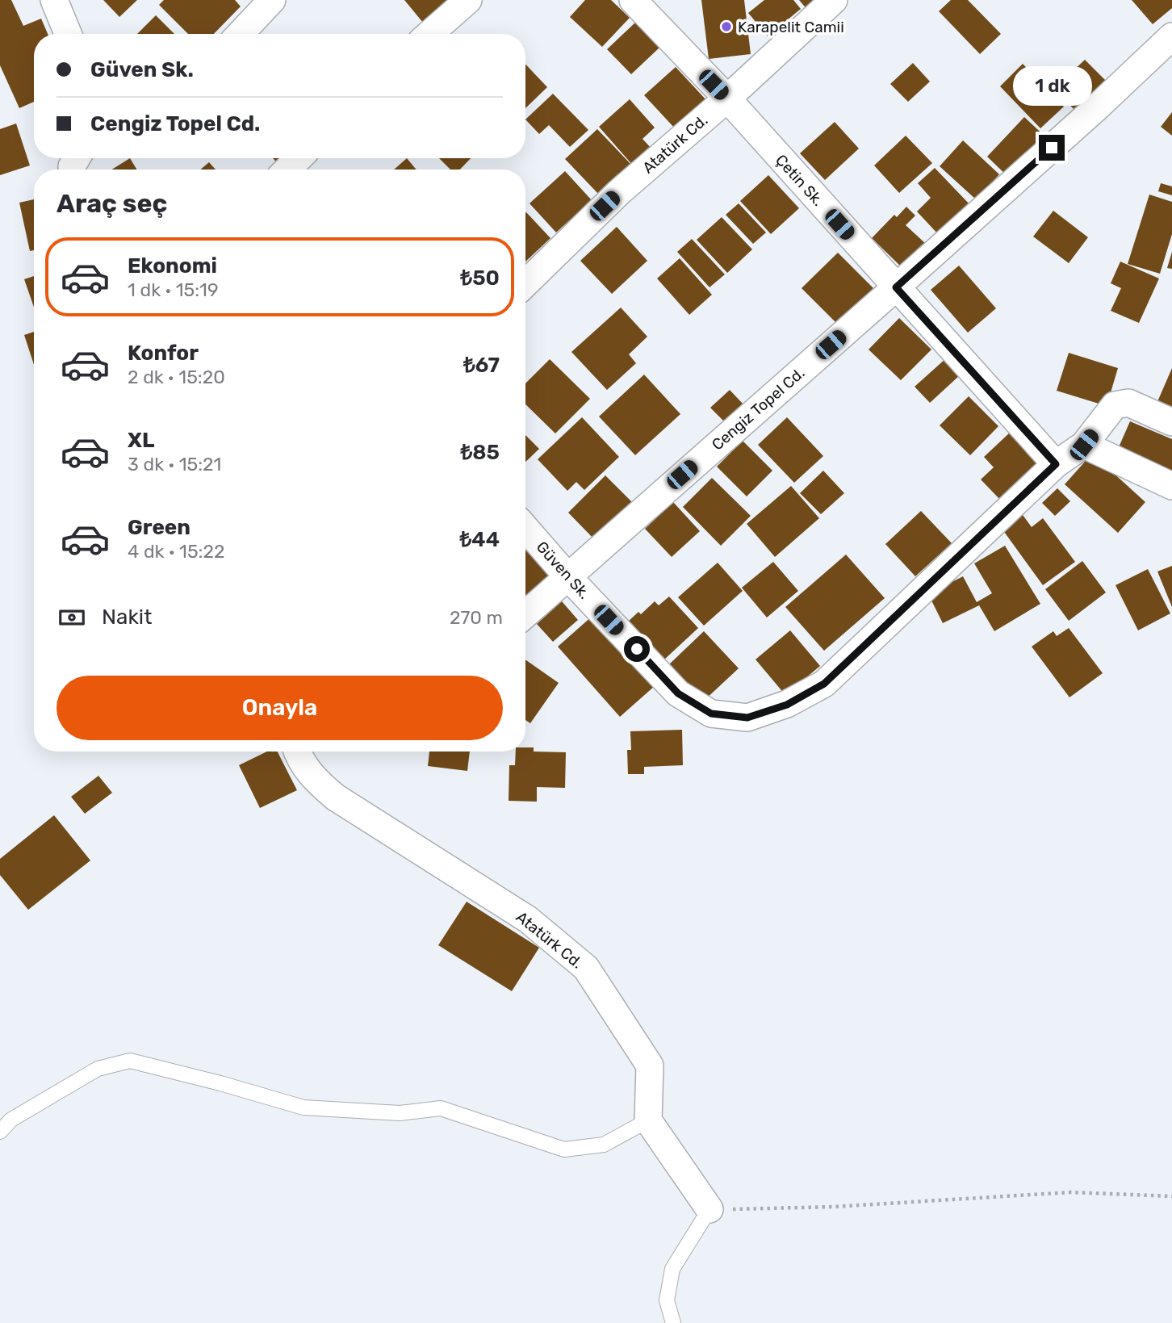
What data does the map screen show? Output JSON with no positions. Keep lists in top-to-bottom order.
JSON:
{
  "streets": {
    "street": [
      "Atatürk Cd.",
      "Çetin Sk.",
      "Cengiz Topel Cd.",
      "Güven Sk."
    ]
  },
  "crossings": [
    ["Atatürk Cd.", "Çetin Sk."],
    ["Çetin Sk.", "Cengiz Topel Cd."],
    ["Çetin Sk.", "Güven Sk."],
    ["Cengiz Topel Cd.", "Güven Sk."]
  ],
  "places": ["Karapelit Camii"],
  "page": {
    "banner": ["Güven Sk.", "Cengiz Topel Cd."],
    "bubble": "1 dk",
    "heading": "Araç seç",
    "list": [
      {
        "name": "Ekonomi",
        "note": "1 dk · 15:19",
        "value": "₺50"
      },
      {
        "name": "Konfor",
        "note": "2 dk · 15:20",
        "value": "₺67"
      },
      {
        "name": "XL",
        "note": "3 dk · 15:21",
        "value": "₺85"
      },
      {
        "name": "Green",
        "note": "4 dk · 15:22",
        "value": "₺44"
      }
    ],
    "pay": ["Nakit", "270 m"],
    "buttons": "Onayla"
  }
}
